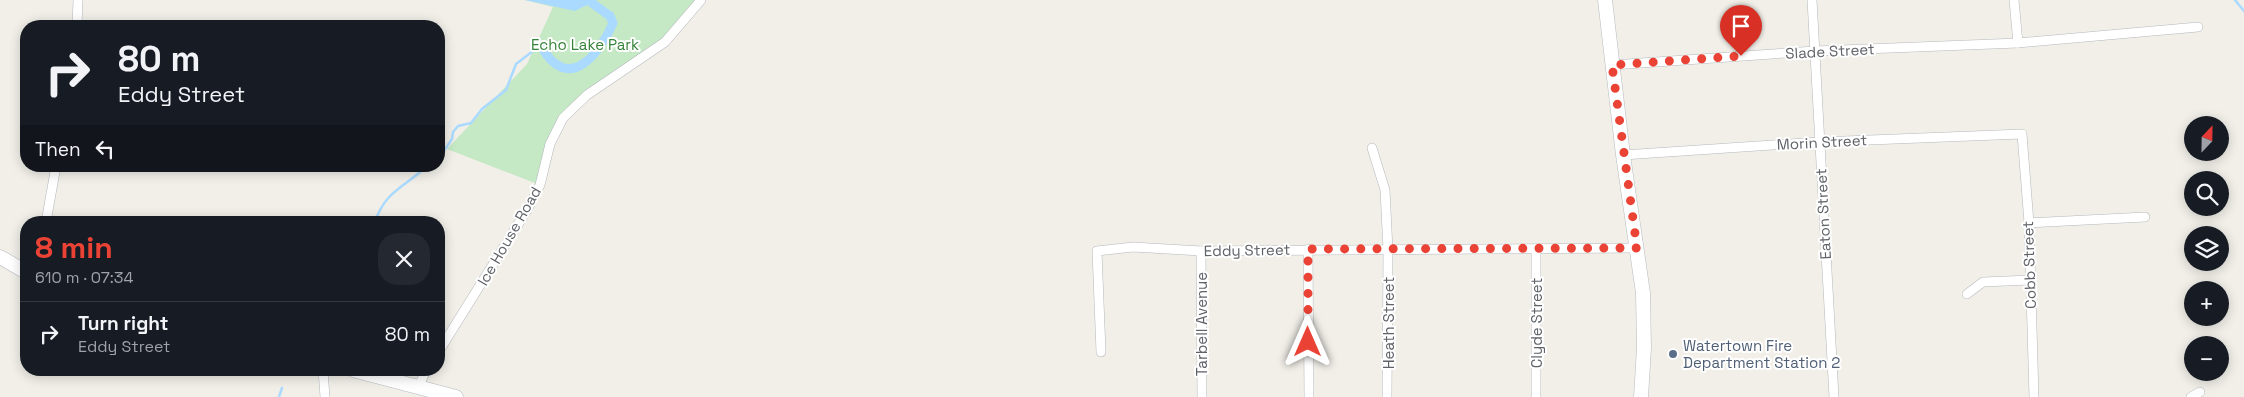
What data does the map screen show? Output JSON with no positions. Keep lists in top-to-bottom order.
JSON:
{
  "streets": {
    "street": [
      "Slade Street",
      "Morin Street",
      "Eaton Street",
      "Ice House Road",
      "Eddy Street",
      "Cobb Street",
      "Heath Street",
      "Clyde Street",
      "Tarbell Avenue"
    ]
  },
  "crossings": [
    ["Slade Street", "Eaton Street"],
    ["Morin Street", "Eaton Street"],
    ["Morin Street", "Cobb Street"],
    ["Eddy Street", "Heath Street"],
    ["Eddy Street", "Clyde Street"],
    ["Eddy Street", "Tarbell Avenue"]
  ],
  "parks": ["Echo Lake Park"],
  "places": ["Watertown Fire Department Station 2"],
  "north": "top",
  "page": {
    "turn": ["80 m", "Eddy Street"],
    "map_buttons": ["+", "−"],
    "then": "Then",
    "heading": ["8 min", "610 m · 07:34"],
    "list": [
      {
        "name": "Turn right",
        "note": "Eddy Street",
        "value": "80 m"
      }
    ]
  }
}
